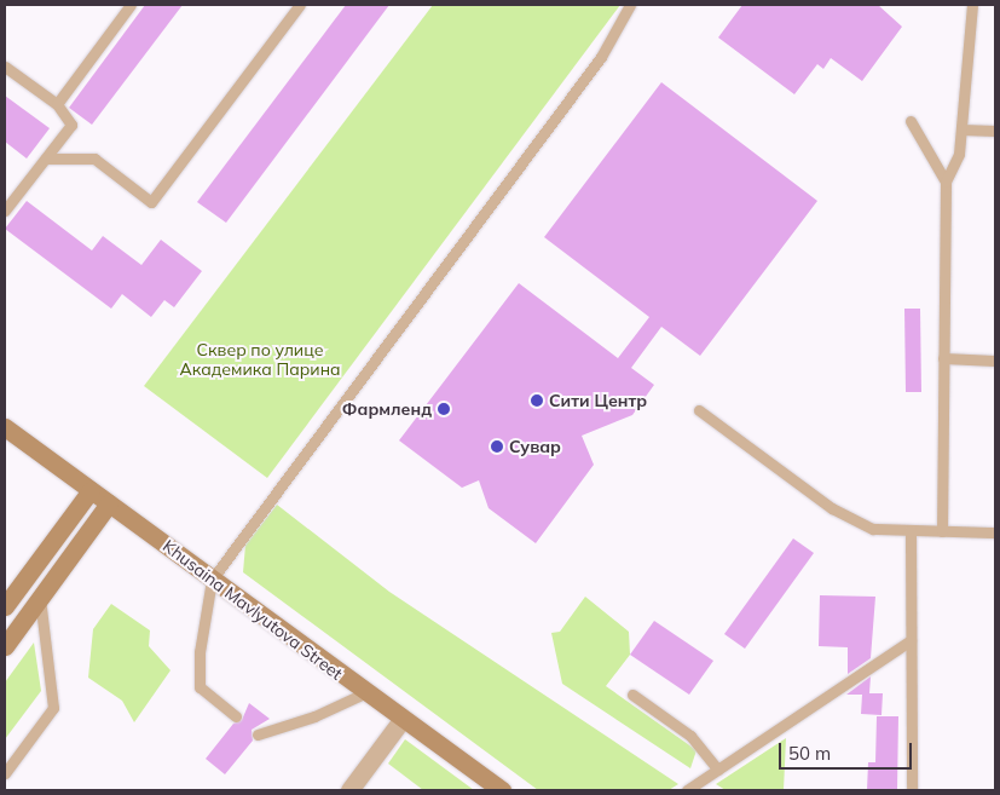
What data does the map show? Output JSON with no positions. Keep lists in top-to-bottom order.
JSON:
{
  "streets": {
    "street": ["Khusaina Mavlyutova Street"]
  },
  "parks": ["Сквер по улице Академика Парина"],
  "places": ["Сити Центр", "Фармленд", "Сувар"],
  "scale_bar": "50 m"
}
